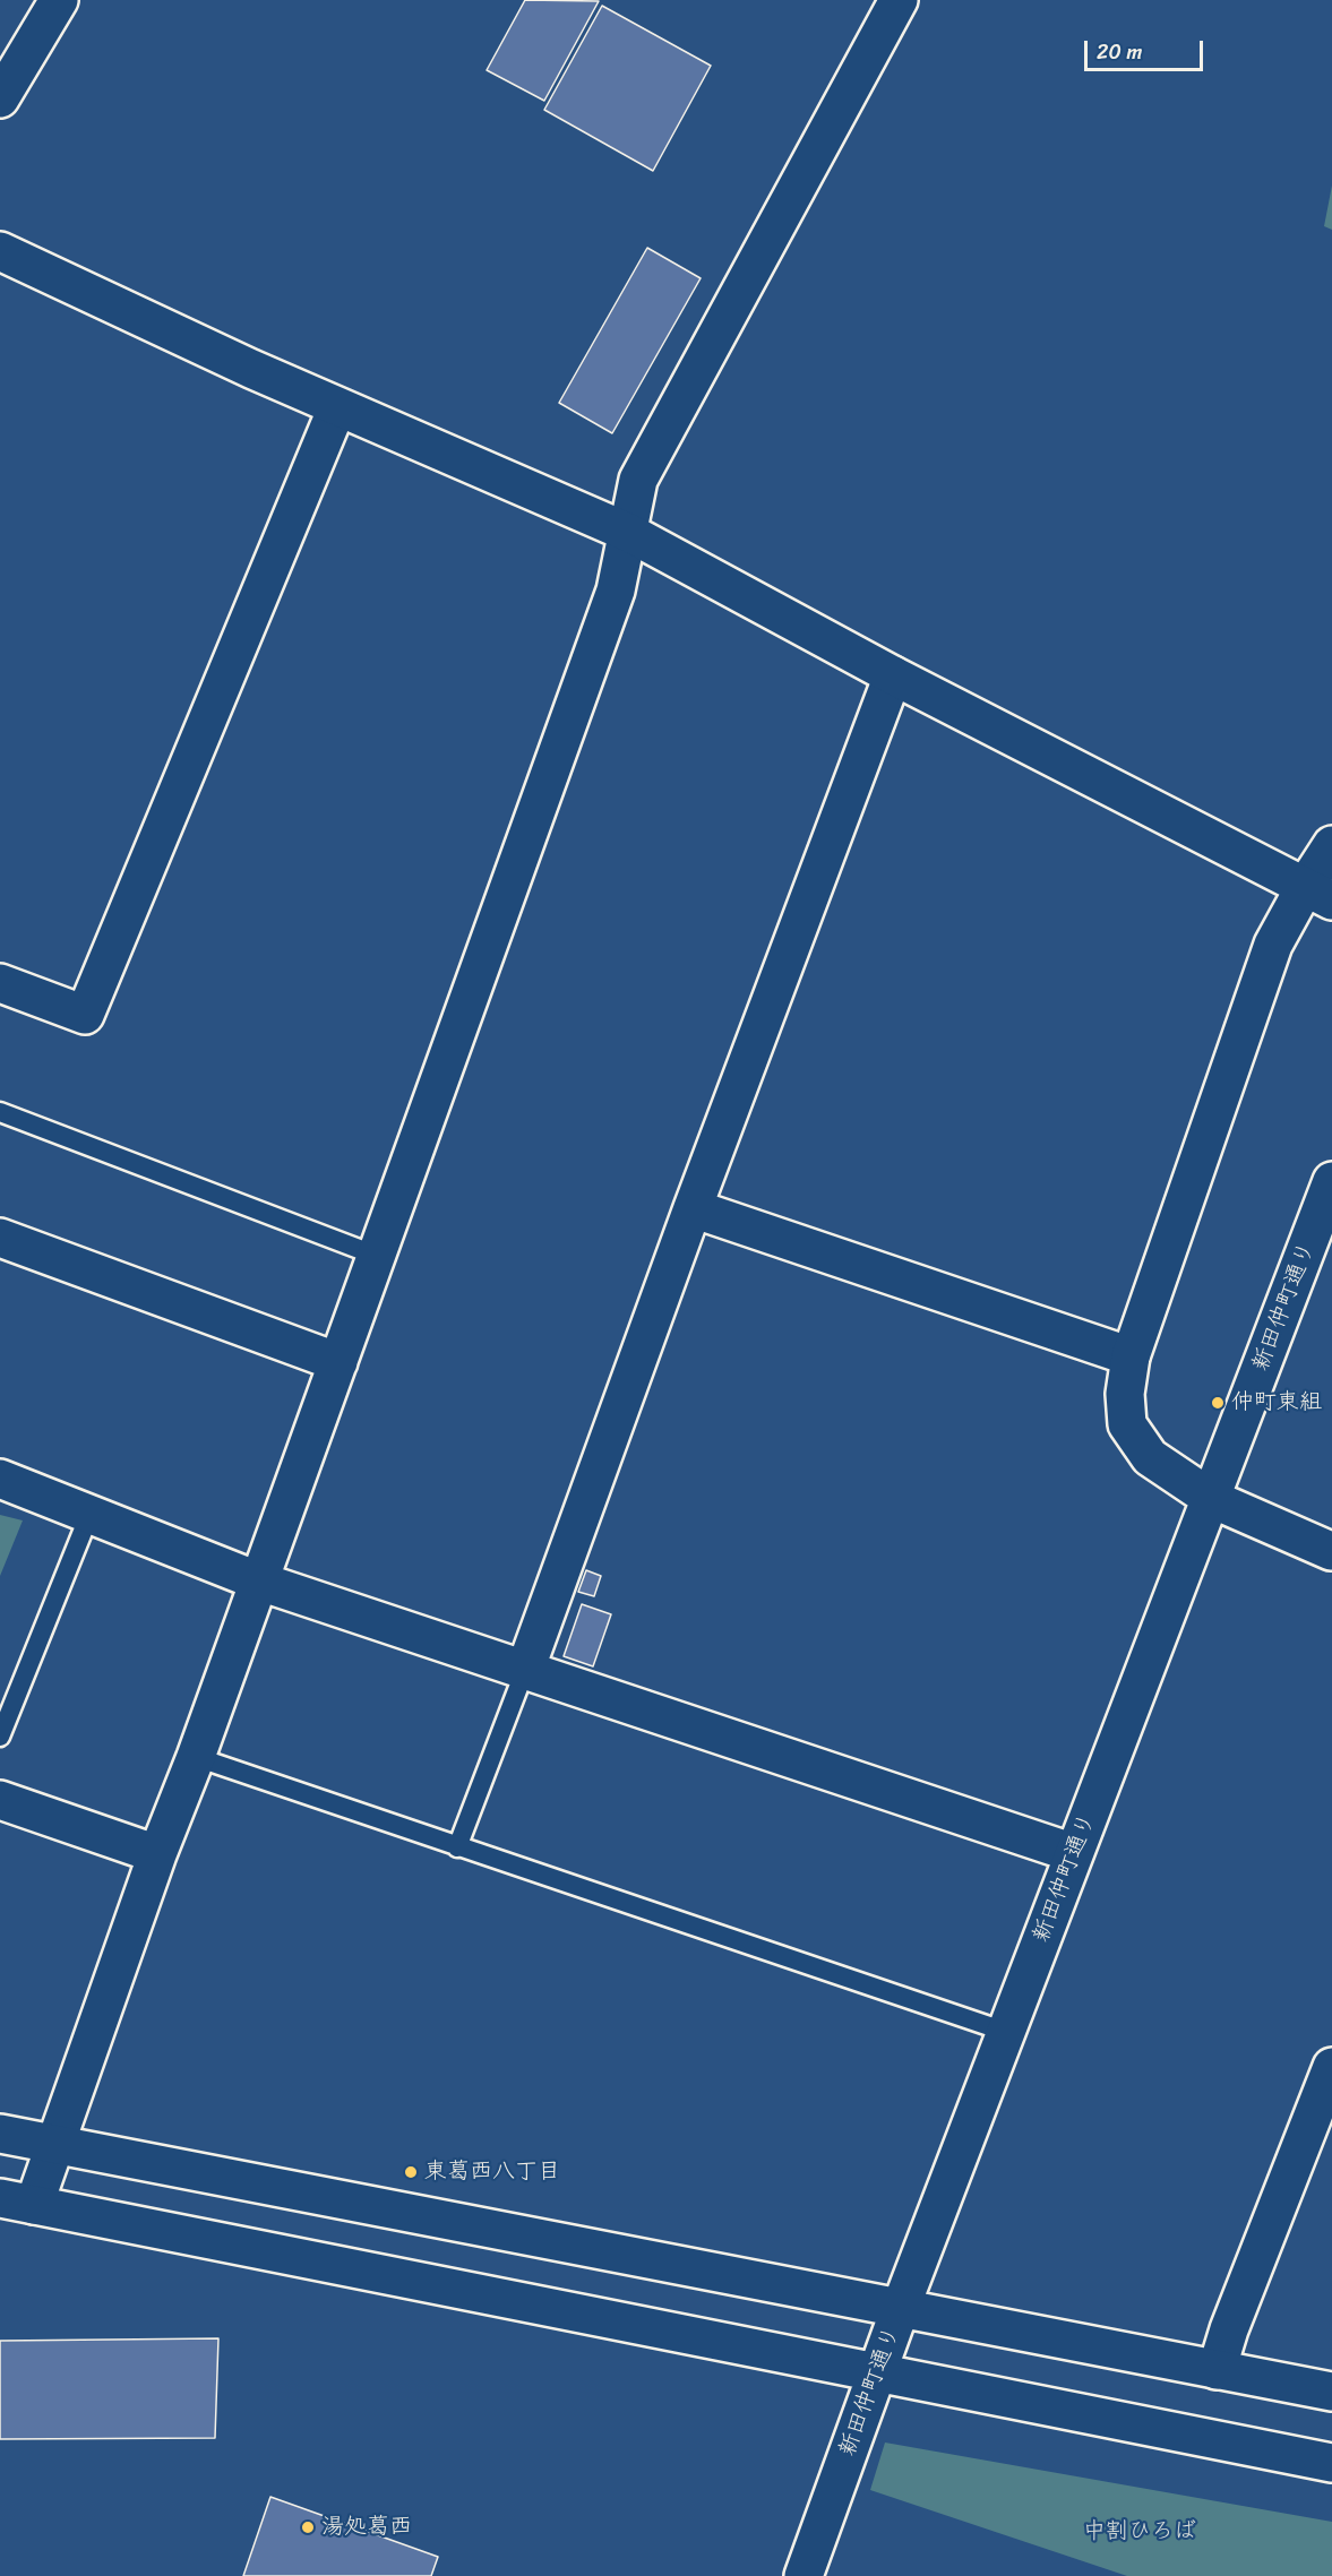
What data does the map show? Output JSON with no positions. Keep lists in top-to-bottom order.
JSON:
{
  "streets": {
    "street": ["新田仲町通り"]
  },
  "parks": ["中割ひろば"],
  "places": ["仲町東組", "東葛西八丁目", "湯処葛西"],
  "scale_bar": "20 m"
}
